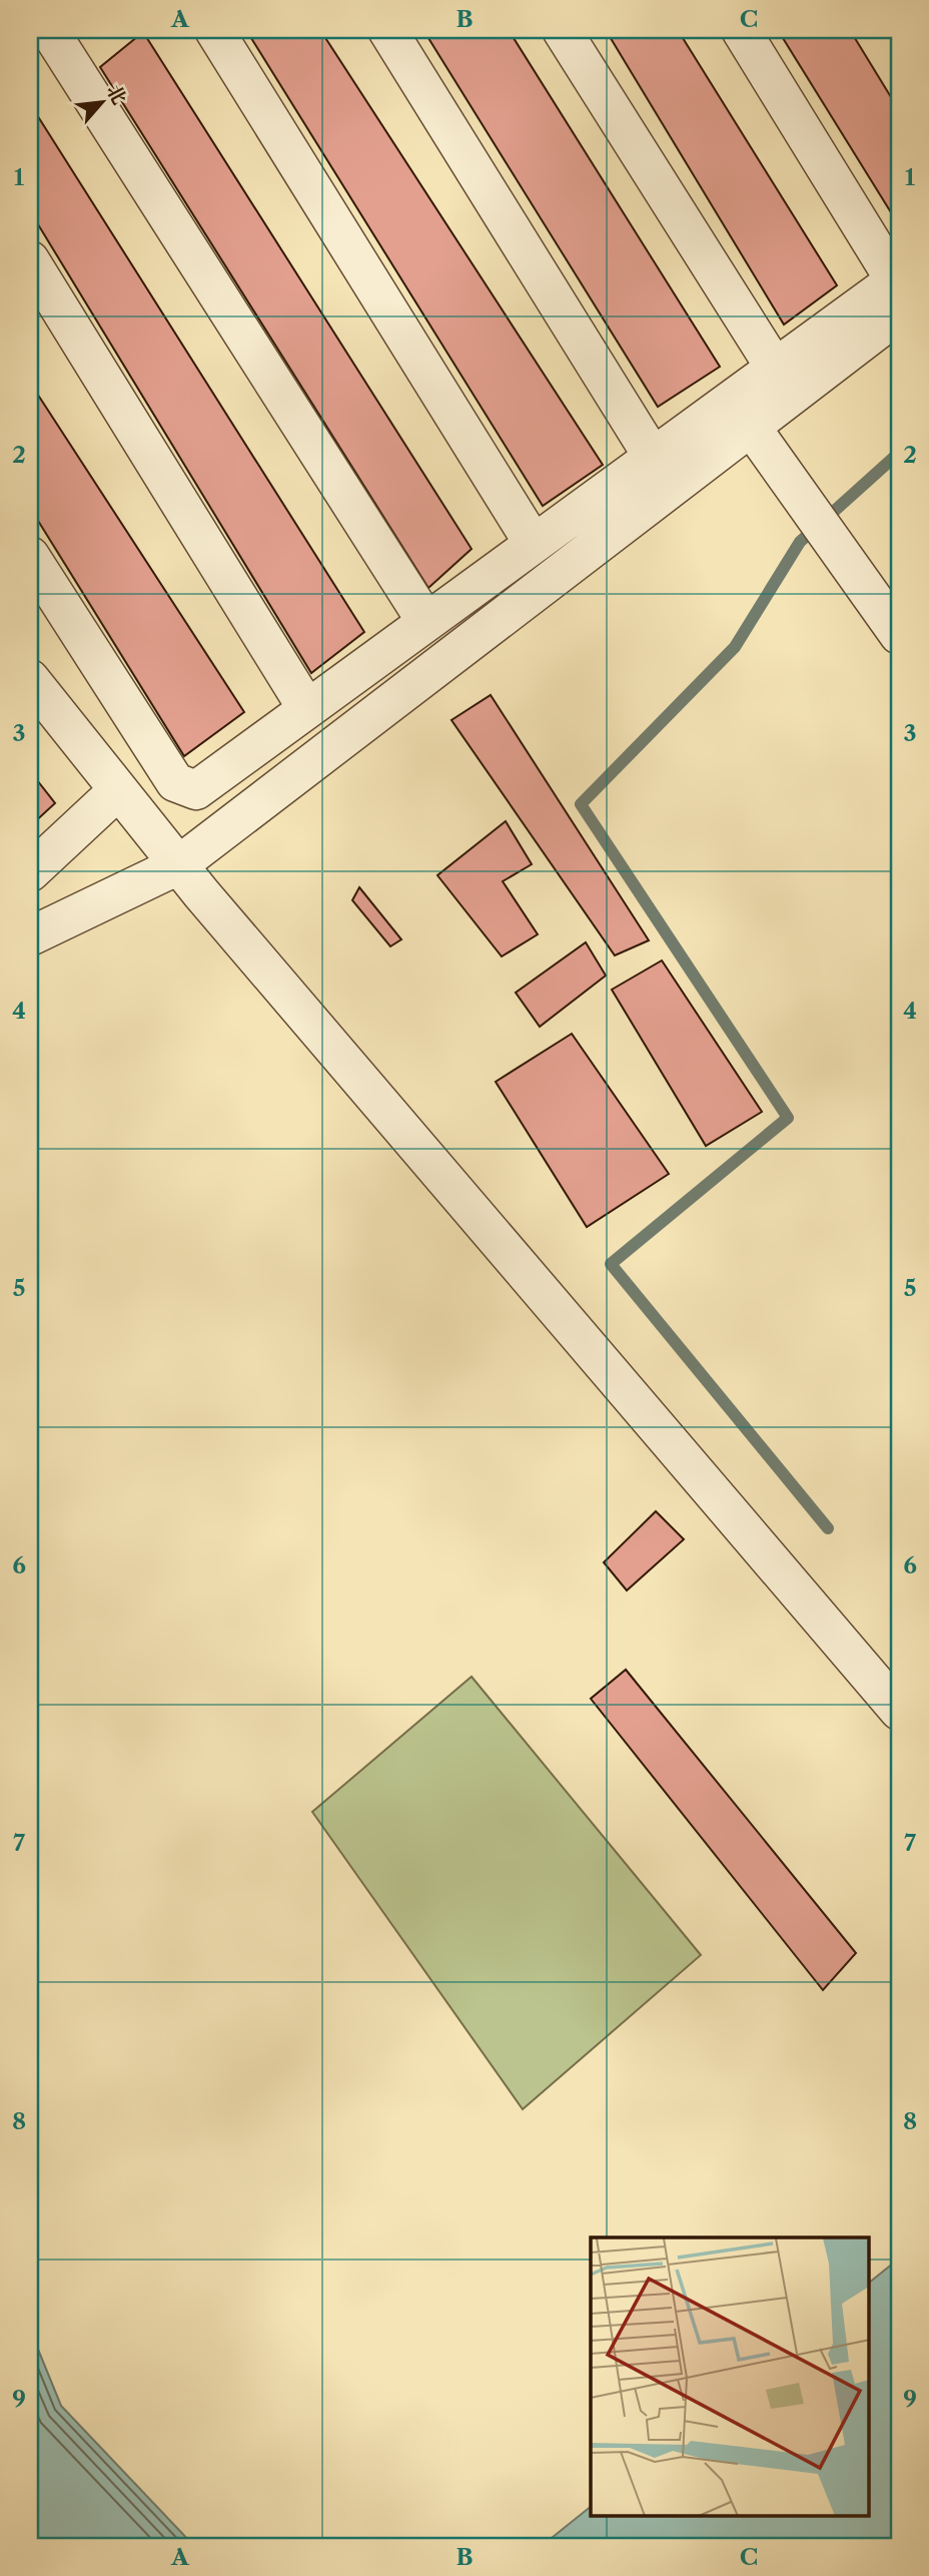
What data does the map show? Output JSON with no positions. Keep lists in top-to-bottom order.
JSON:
{
  "north": "top right",
  "grid": {
    "columns": ["A", "B", "C"],
    "rows": [
      "1",
      "2",
      "3",
      "4",
      "5",
      "6",
      "7",
      "8",
      "9"
    ]
  }
}
